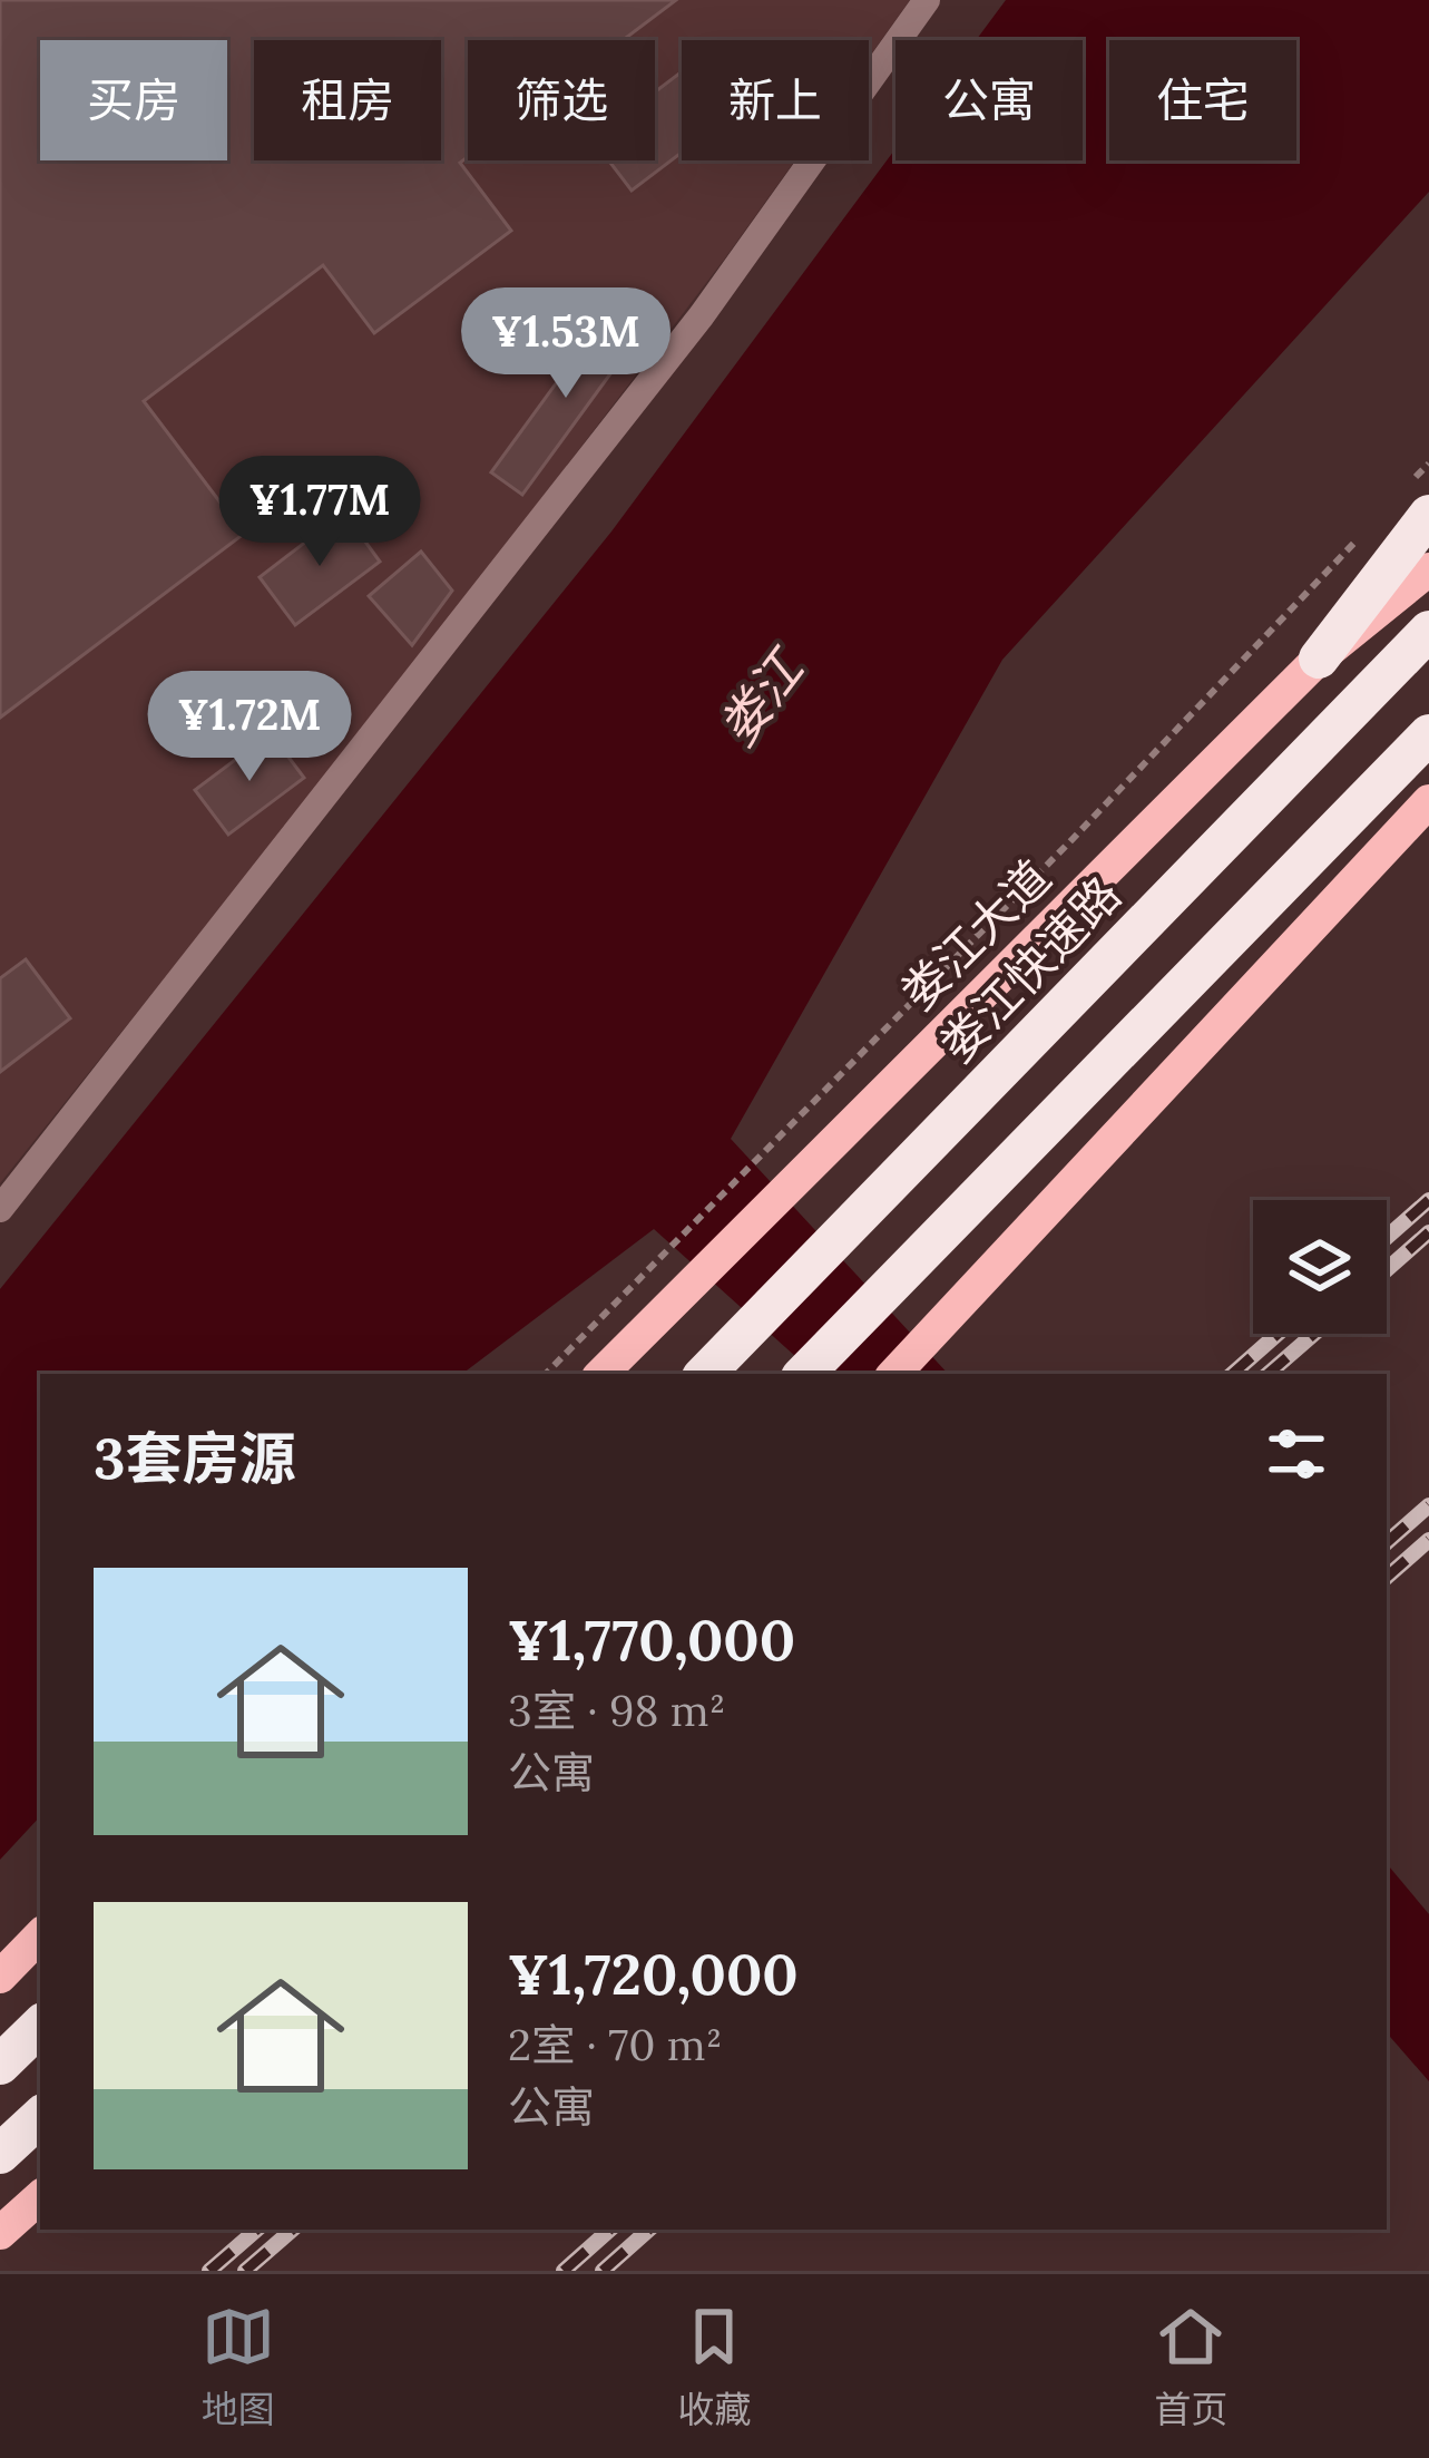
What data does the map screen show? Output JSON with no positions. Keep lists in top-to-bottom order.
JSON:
{
  "streets": {
    "highway": ["娄江快速路"],
    "main road": ["娄江大道"]
  },
  "water": ["娄江"],
  "page": {
    "chip": [
      "买房",
      "租房",
      "筛选",
      "新上",
      "公寓",
      "住宅"
    ],
    "price": ["¥1.53M", "¥1.77M", "¥1.72M"],
    "heading": "3套房源",
    "list": [
      {
        "name": "¥1,770,000",
        "note": "3室 · 98 m² · 公寓"
      },
      {
        "name": "¥1,720,000",
        "note": "2室 · 70 m² · 公寓"
      }
    ],
    "tabs": ["地图", "收藏", "首页"]
  }
}
